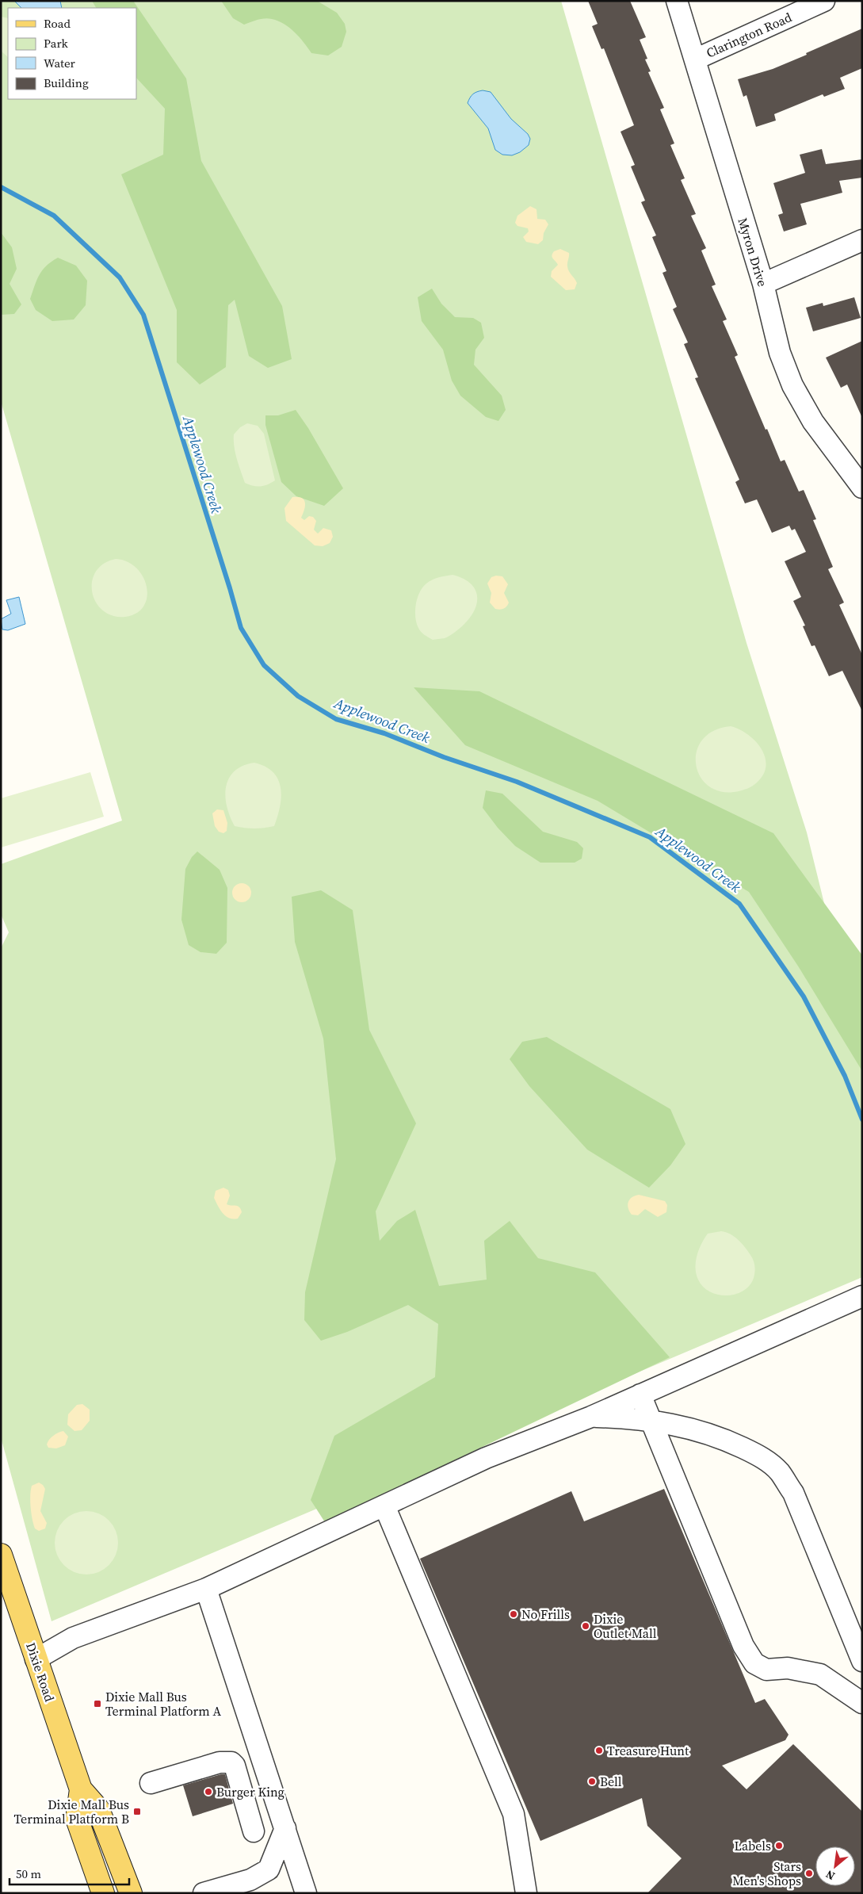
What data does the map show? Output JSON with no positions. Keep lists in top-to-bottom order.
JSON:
{
  "streets": {
    "main road": ["Dixie Road"],
    "street": ["Clarington Road", "Myron Drive"]
  },
  "crossings": [
    ["Clarington Road", "Myron Drive"]
  ],
  "water": ["Applewood Creek"],
  "places": {
    "other": [
      "No Frills",
      "Dixie Outlet Mall",
      "Treasure Hunt",
      "Bell",
      "Burger King",
      "Labels",
      "Stars Men's Shops"
    ],
    "transit": ["Dixie Mall Bus Terminal Platform A", "Dixie Mall Bus Terminal Platform B"]
  },
  "legend": [
    "Road",
    "Park",
    "Water",
    "Building"
  ],
  "scale_bar": "50 m",
  "north": "bottom left"
}
